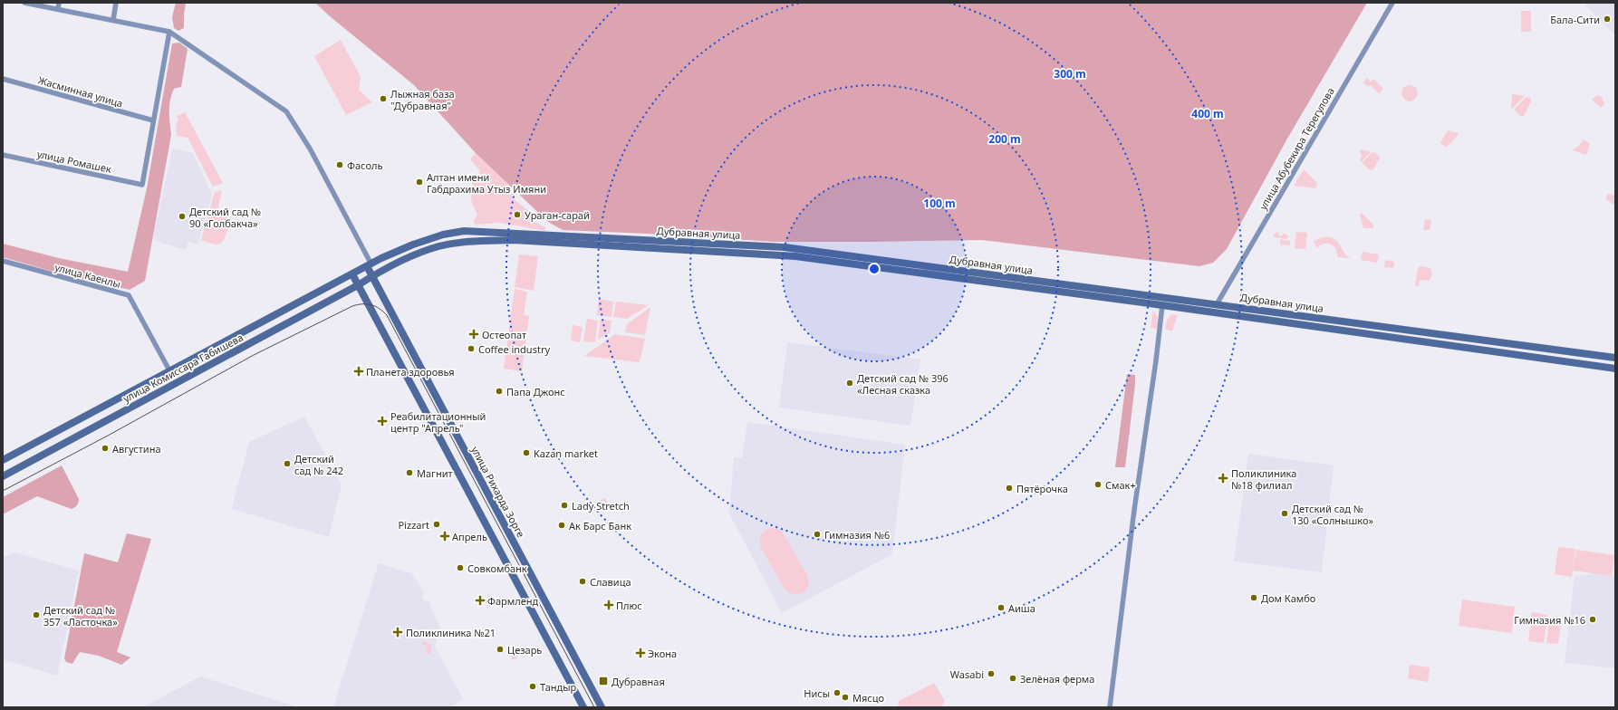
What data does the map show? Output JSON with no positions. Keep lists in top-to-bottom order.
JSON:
{
  "streets": {
    "street": [
      "Жасминная улица",
      "улица Абубекира Терегулова",
      "улица Ромашек",
      "Дубравная улица",
      "улица Каенлы",
      "улица Комиссара Габишева",
      "улица Рихарда Зорге"
    ]
  },
  "crossings": [
    ["Жасминная улица", "улица Ромашек"],
    ["улица Абубекира Терегулова", "Дубравная улица"],
    ["Дубравная улица", "улица Комиссара Габишева"],
    ["Дубравная улица", "улица Рихарда Зорге"],
    ["улица Каенлы", "улица Комиссара Габишева"],
    ["улица Комиссара Габишева", "улица Рихарда Зорге"]
  ],
  "places": {
    "other": [
      "Бала-Сити",
      "Лыжная база \"Дубравная\"",
      "Фасоль",
      "Алтан имени Габдрахима Утыз Имяни",
      "Ураган-сарай",
      "Детский сад № 90 «Голбакча»",
      "Coffee industry",
      "Детский сад № 396 «Лесная сказка",
      "Папа Джонс",
      "Августина",
      "Kazan market",
      "Детский сад № 242",
      "Магнит",
      "Смак+",
      "Пятёрочка",
      "Lady Stretch",
      "Детский сад № 130 «Солнышко»",
      "Pizzart",
      "Ак Барс Банк",
      "Гимназия №6",
      "Совкомбанк",
      "Славица",
      "Дом Камбо",
      "Аиша",
      "Детский сад № 357 «Ласточка»",
      "Гимназия №16",
      "Цезарь",
      "Wasabi",
      "Зелёная ферма",
      "Тандыр",
      "Нисы",
      "Мясцо"
    ],
    "health": [
      "Остеопат",
      "Планета здоровья",
      "Реабилитационный центр \"Апрель\"",
      "Поликлиника №18 филиал",
      "Апрель",
      "Фармленд",
      "Плюс",
      "Поликлиника №21",
      "Экона"
    ],
    "transit": ["Дубравная"]
  },
  "rings": [
    "300 m",
    "400 m",
    "200 m",
    "100 m"
  ]
}
